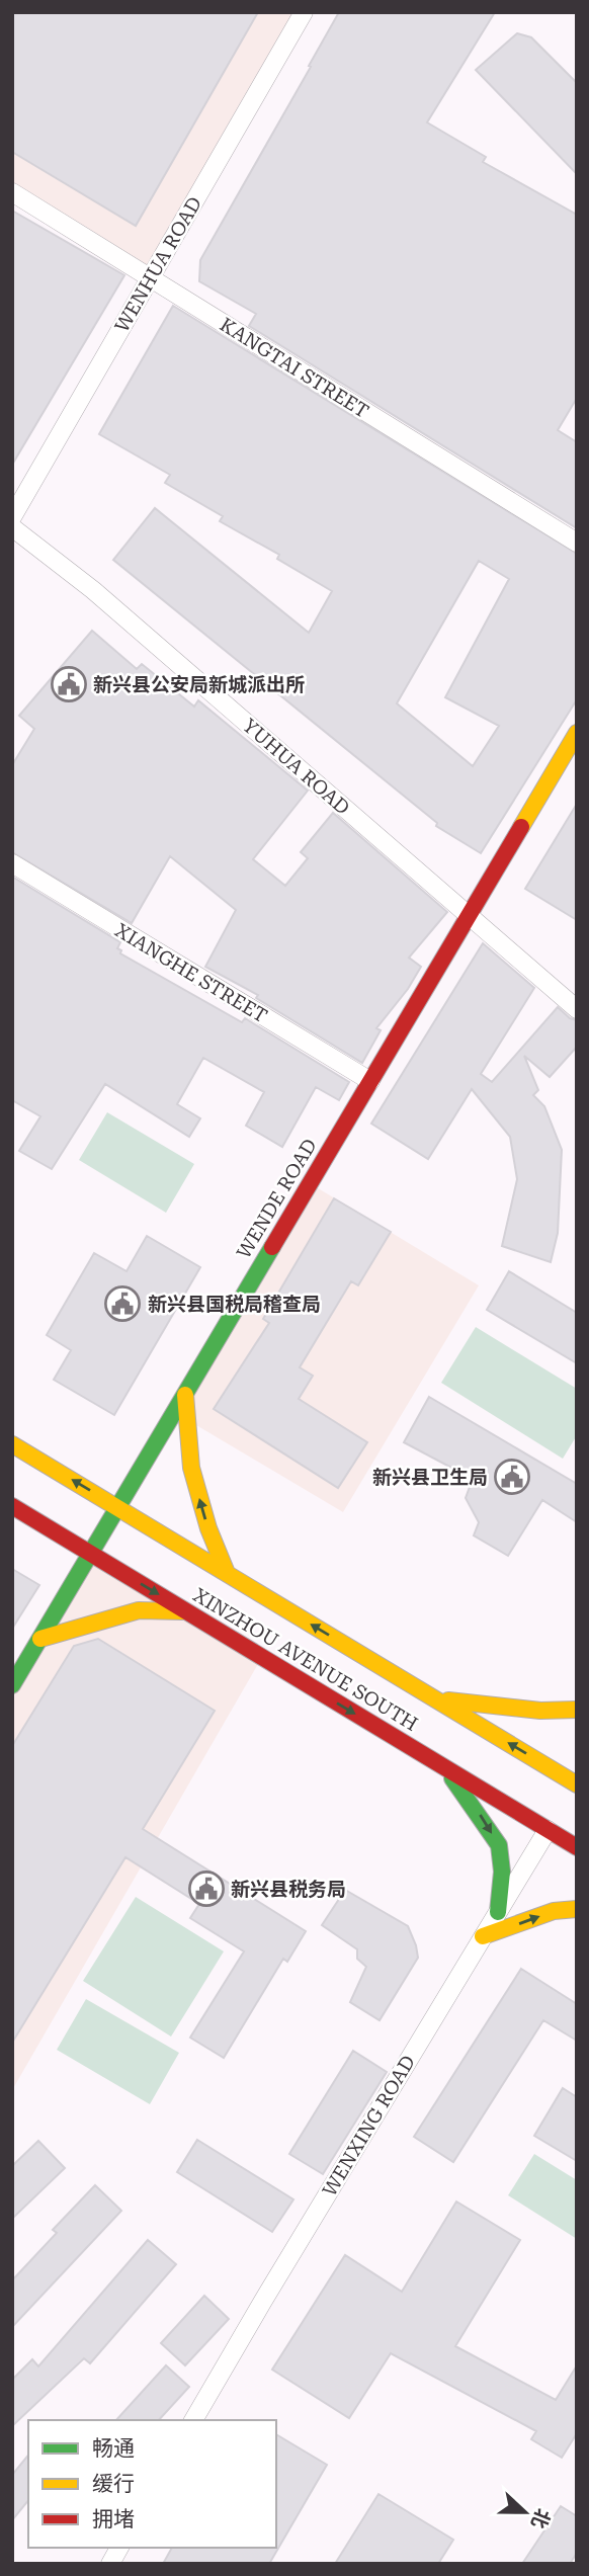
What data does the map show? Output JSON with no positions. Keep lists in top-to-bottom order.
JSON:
{
  "streets": {
    "main road": ["WENDE ROAD", "XINZHOU AVENUE SOUTH"],
    "street": [
      "WENHUA ROAD",
      "KANGTAI STREET",
      "YUHUA ROAD",
      "XIANGHE STREET",
      "WENXING ROAD"
    ]
  },
  "crossings": [
    ["WENHUA ROAD", "KANGTAI STREET"],
    ["YUHUA ROAD", "WENDE ROAD"],
    ["XIANGHE STREET", "WENDE ROAD"],
    ["WENDE ROAD", "XINZHOU AVENUE SOUTH"],
    ["XINZHOU AVENUE SOUTH", "WENXING ROAD"]
  ],
  "places": {
    "public building": [
      "新兴县公安局新城派出所",
      "新兴县国税局稽查局",
      "新兴县卫生局",
      "新兴县税务局"
    ]
  },
  "legend": ["畅通", "缓行", "拥堵"],
  "north": "right"
}
